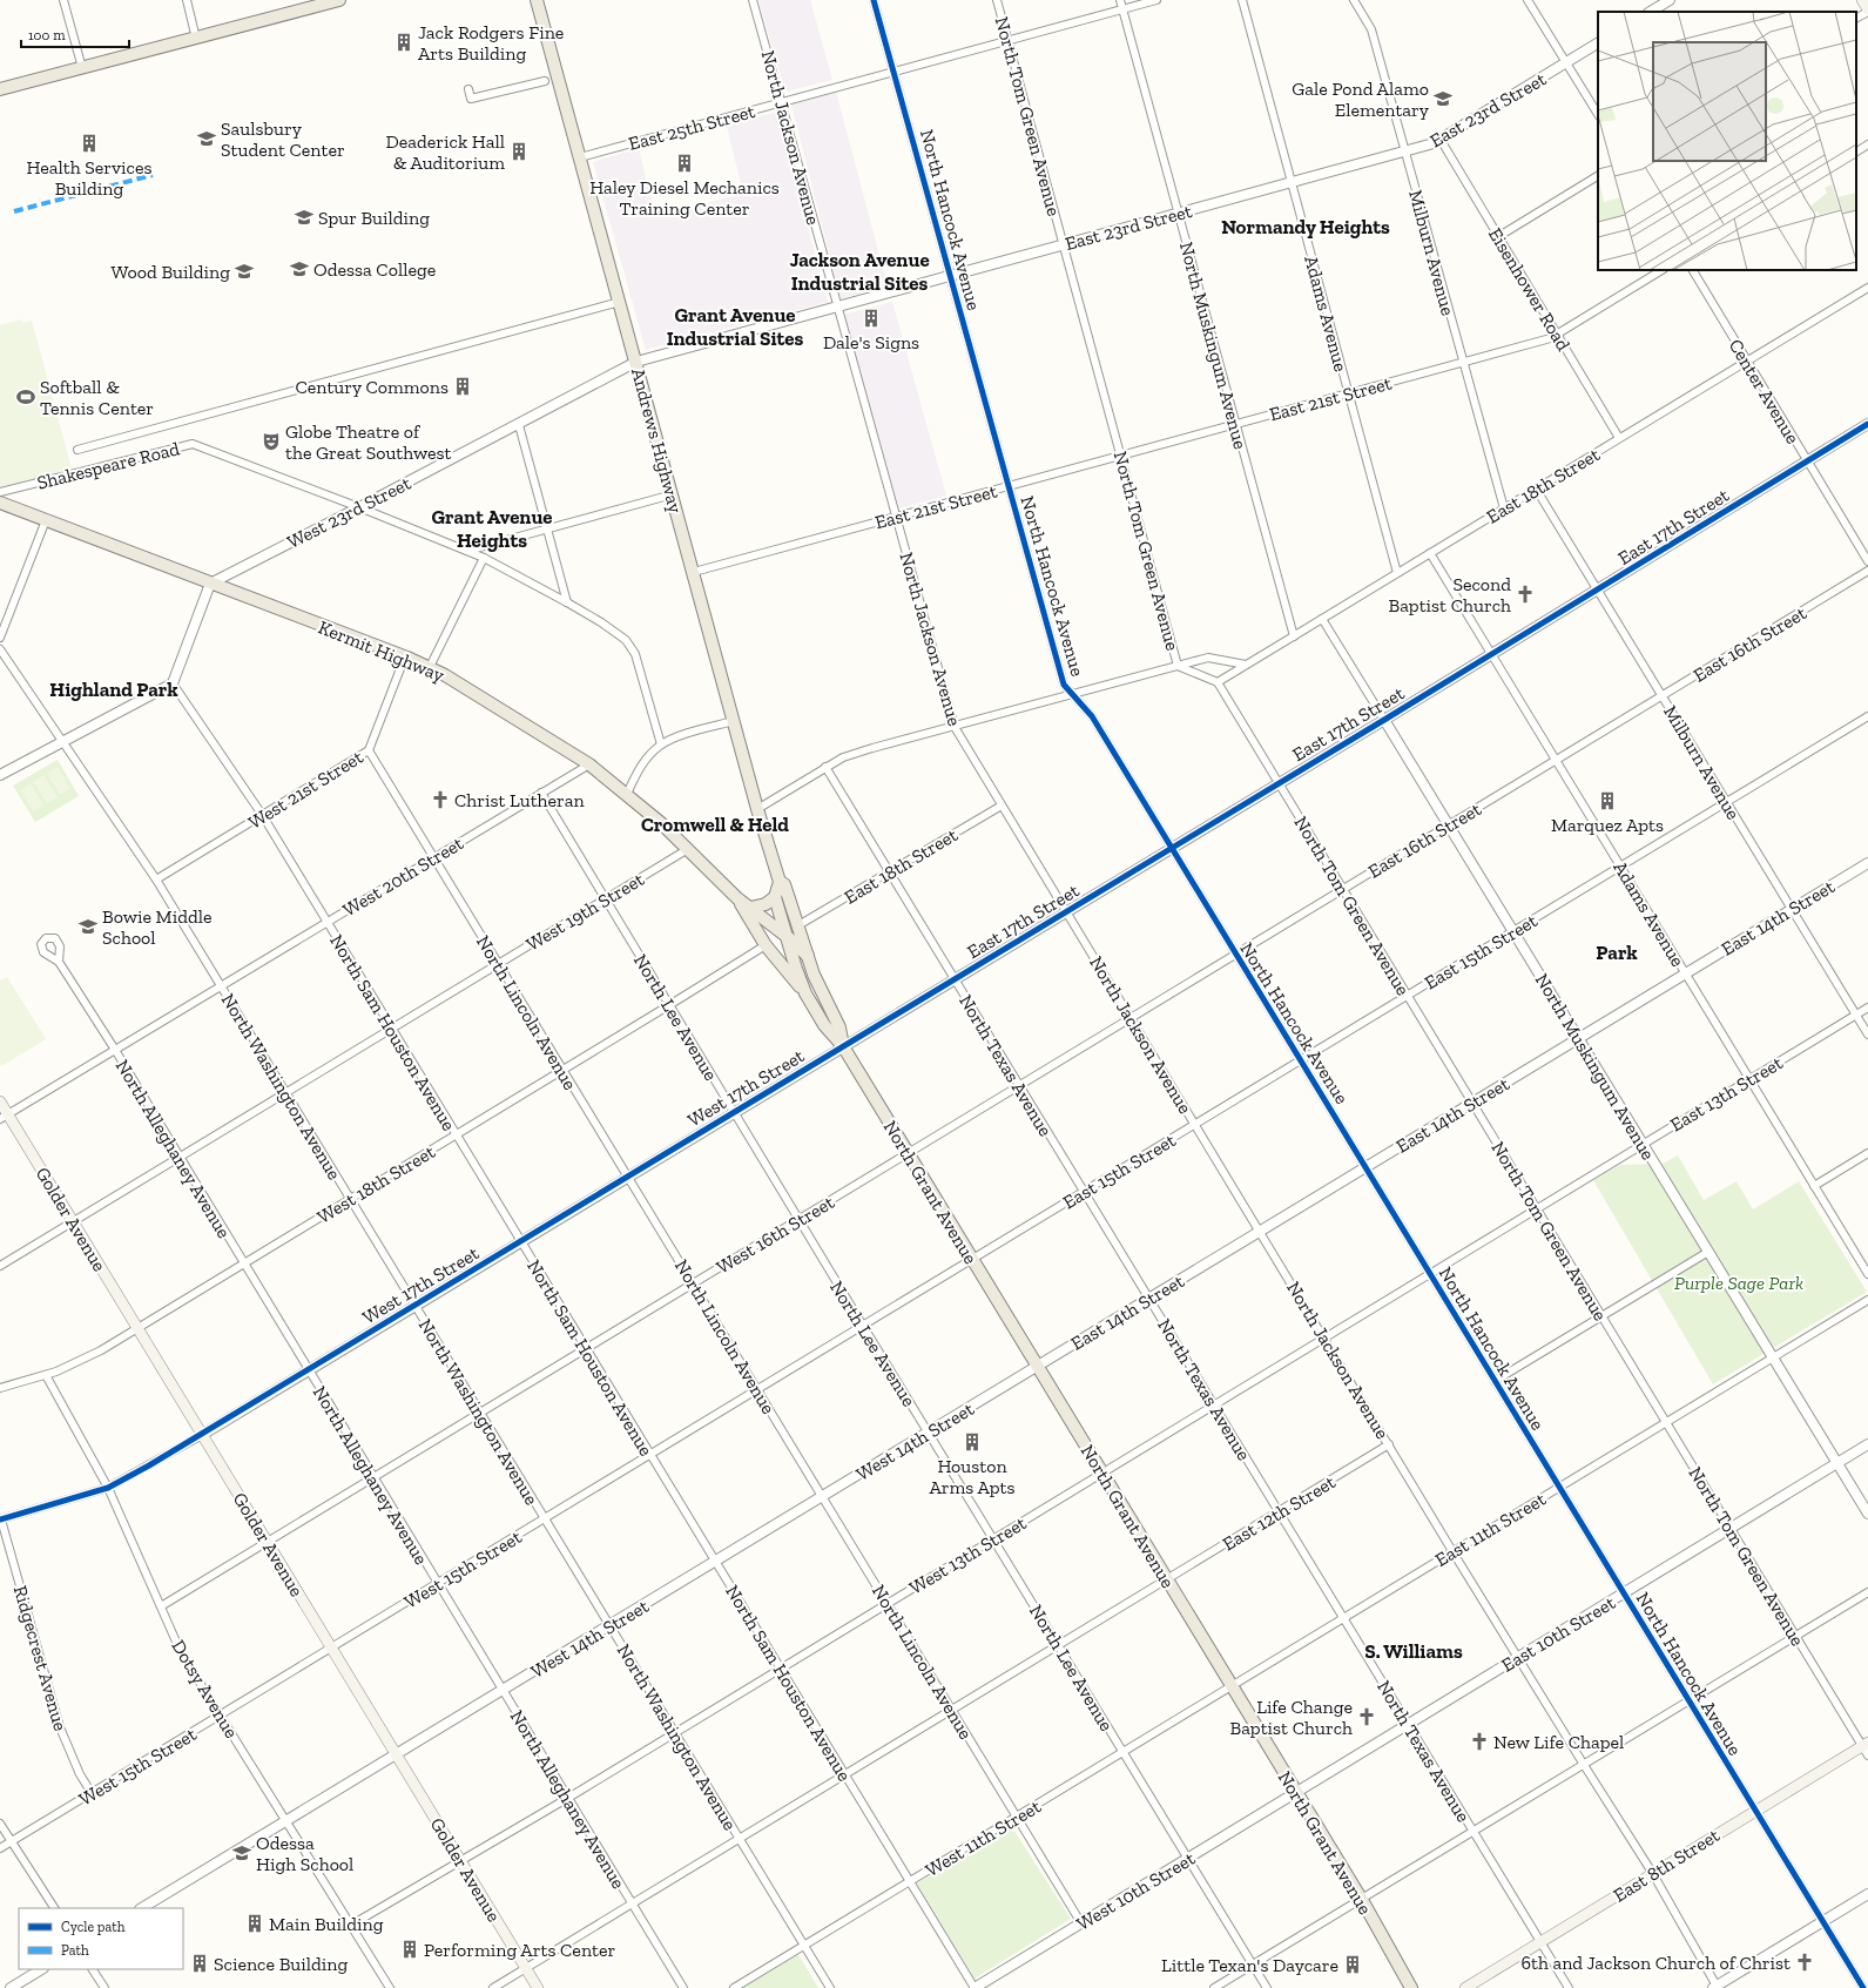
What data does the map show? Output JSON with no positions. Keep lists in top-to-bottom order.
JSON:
{
  "streets": {
    "main road": [
      "Andrews Highway",
      "Kermit Highway",
      "North Grant Avenue",
      "Golder Avenue",
      "East 8th Street"
    ],
    "street": [
      "East 23rd Street",
      "North Tom Green Avenue",
      "East 25th Street",
      "North Jackson Avenue",
      "North Hancock Avenue",
      "Milburn Avenue",
      "Eisenhower Road",
      "Adams Avenue",
      "North Muskingum Avenue",
      "Center Avenue",
      "East 21st Street",
      "Shakespeare Road",
      "East 18th Street",
      "West 23rd Street",
      "East 17th Street",
      "East 16th Street",
      "West 21st Street",
      "West 20th Street",
      "West 19th Street",
      "East 14th Street",
      "East 15th Street",
      "North Lincoln Avenue",
      "North Lee Avenue",
      "North Sam Houston Avenue",
      "North Texas Avenue",
      "North Washington Avenue",
      "West 17th Street",
      "East 13th Street",
      "North Alleghaney Avenue",
      "West 18th Street",
      "West 16th Street",
      "West 14th Street",
      "East 12th Street",
      "East 11th Street",
      "West 13th Street",
      "West 15th Street",
      "East 10th Street",
      "Ridgecrest Avenue",
      "Dotsy Avenue",
      "West 11th Street",
      "West 10th Street"
    ]
  },
  "crossings": [
    ["East 23rd Street", "North Tom Green Avenue"],
    ["East 23rd Street", "North Jackson Avenue"],
    ["East 23rd Street", "North Hancock Avenue"],
    ["East 23rd Street", "Milburn Avenue"],
    ["East 23rd Street", "Eisenhower Road"],
    ["East 23rd Street", "Adams Avenue"],
    ["East 23rd Street", "North Muskingum Avenue"],
    ["East 23rd Street", "Andrews Highway"],
    ["East 23rd Street", "West 23rd Street"],
    ["North Tom Green Avenue", "East 25th Street"],
    ["North Tom Green Avenue", "East 21st Street"],
    ["North Tom Green Avenue", "East 18th Street"],
    ["North Tom Green Avenue", "East 17th Street"],
    ["North Tom Green Avenue", "East 16th Street"],
    ["North Tom Green Avenue", "East 14th Street"],
    ["North Tom Green Avenue", "East 15th Street"],
    ["North Tom Green Avenue", "East 13th Street"],
    ["North Tom Green Avenue", "East 11th Street"],
    ["North Tom Green Avenue", "East 10th Street"],
    ["North Tom Green Avenue", "East 8th Street"],
    ["East 25th Street", "North Jackson Avenue"],
    ["East 25th Street", "North Hancock Avenue"],
    ["East 25th Street", "North Muskingum Avenue"],
    ["East 25th Street", "Andrews Highway"],
    ["North Jackson Avenue", "East 21st Street"],
    ["North Jackson Avenue", "East 18th Street"],
    ["North Jackson Avenue", "East 17th Street"],
    ["North Jackson Avenue", "East 16th Street"],
    ["North Jackson Avenue", "East 14th Street"],
    ["North Jackson Avenue", "East 15th Street"],
    ["North Jackson Avenue", "East 13th Street"],
    ["North Jackson Avenue", "East 12th Street"],
    ["North Jackson Avenue", "East 11th Street"],
    ["North Jackson Avenue", "East 10th Street"],
    ["North Jackson Avenue", "East 8th Street"],
    ["North Hancock Avenue", "East 21st Street"],
    ["North Hancock Avenue", "East 17th Street"],
    ["North Hancock Avenue", "East 16th Street"],
    ["North Hancock Avenue", "East 14th Street"],
    ["North Hancock Avenue", "East 15th Street"],
    ["North Hancock Avenue", "East 13th Street"],
    ["North Hancock Avenue", "East 11th Street"],
    ["North Hancock Avenue", "East 10th Street"],
    ["North Hancock Avenue", "East 8th Street"],
    ["Milburn Avenue", "East 21st Street"],
    ["Milburn Avenue", "East 18th Street"],
    ["Milburn Avenue", "East 17th Street"],
    ["Milburn Avenue", "East 16th Street"],
    ["Milburn Avenue", "East 14th Street"],
    ["Milburn Avenue", "East 15th Street"],
    ["Milburn Avenue", "East 13th Street"],
    ["Eisenhower Road", "East 21st Street"],
    ["Eisenhower Road", "East 18th Street"],
    ["Adams Avenue", "East 21st Street"],
    ["Adams Avenue", "East 18th Street"],
    ["Adams Avenue", "East 17th Street"],
    ["Adams Avenue", "East 16th Street"],
    ["Adams Avenue", "East 14th Street"],
    ["Adams Avenue", "East 15th Street"],
    ["Adams Avenue", "East 13th Street"],
    ["North Muskingum Avenue", "East 21st Street"],
    ["North Muskingum Avenue", "East 18th Street"],
    ["North Muskingum Avenue", "East 17th Street"],
    ["North Muskingum Avenue", "East 16th Street"],
    ["North Muskingum Avenue", "East 14th Street"],
    ["North Muskingum Avenue", "East 15th Street"],
    ["North Muskingum Avenue", "East 13th Street"],
    ["North Muskingum Avenue", "East 11th Street"],
    ["North Muskingum Avenue", "East 10th Street"],
    ["Center Avenue", "East 18th Street"],
    ["Center Avenue", "East 17th Street"],
    ["East 21st Street", "Andrews Highway"],
    ["Andrews Highway", "East 18th Street"],
    ["Andrews Highway", "West 23rd Street"],
    ["Andrews Highway", "Kermit Highway"],
    ["Andrews Highway", "North Grant Avenue"],
    ["Shakespeare Road", "West 23rd Street"],
    ["East 18th Street", "North Texas Avenue"],
    ["West 23rd Street", "Kermit Highway"],
    ["East 17th Street", "North Texas Avenue"],
    ["East 17th Street", "West 17th Street"],
    ["East 17th Street", "North Grant Avenue"],
    ["East 16th Street", "North Texas Avenue"],
    ["East 16th Street", "North Grant Avenue"],
    ["East 16th Street", "West 16th Street"],
    ["Kermit Highway", "West 21st Street"],
    ["Kermit Highway", "West 20th Street"],
    ["Kermit Highway", "West 19th Street"],
    ["Kermit Highway", "West 18th Street"],
    ["Kermit Highway", "North Grant Avenue"],
    ["West 21st Street", "North Lincoln Avenue"],
    ["West 21st Street", "North Sam Houston Avenue"],
    ["West 21st Street", "North Washington Avenue"],
    ["West 20th Street", "North Lincoln Avenue"],
    ["West 20th Street", "North Lee Avenue"],
    ["West 20th Street", "North Sam Houston Avenue"],
    ["West 20th Street", "North Washington Avenue"],
    ["West 20th Street", "North Alleghaney Avenue"],
    ["West 20th Street", "Golder Avenue"],
    ["West 19th Street", "North Lincoln Avenue"],
    ["West 19th Street", "North Lee Avenue"],
    ["West 19th Street", "North Sam Houston Avenue"],
    ["West 19th Street", "North Washington Avenue"],
    ["West 19th Street", "North Alleghaney Avenue"],
    ["West 19th Street", "Golder Avenue"],
    ["East 14th Street", "North Texas Avenue"],
    ["East 14th Street", "North Grant Avenue"],
    ["East 14th Street", "West 14th Street"],
    ["East 15th Street", "North Texas Avenue"],
    ["East 15th Street", "North Grant Avenue"],
    ["East 15th Street", "West 15th Street"],
    ["North Lincoln Avenue", "West 17th Street"],
    ["North Lincoln Avenue", "West 18th Street"],
    ["North Lincoln Avenue", "West 16th Street"],
    ["North Lincoln Avenue", "West 14th Street"],
    ["North Lincoln Avenue", "East 12th Street"],
    ["North Lincoln Avenue", "West 13th Street"],
    ["North Lincoln Avenue", "West 15th Street"],
    ["North Lincoln Avenue", "West 11th Street"],
    ["North Lincoln Avenue", "West 10th Street"],
    ["North Lee Avenue", "West 17th Street"],
    ["North Lee Avenue", "West 18th Street"],
    ["North Lee Avenue", "West 16th Street"],
    ["North Lee Avenue", "West 14th Street"],
    ["North Lee Avenue", "East 12th Street"],
    ["North Lee Avenue", "West 13th Street"],
    ["North Lee Avenue", "West 15th Street"],
    ["North Lee Avenue", "West 11th Street"],
    ["North Lee Avenue", "West 10th Street"],
    ["North Sam Houston Avenue", "West 17th Street"],
    ["North Sam Houston Avenue", "West 18th Street"],
    ["North Sam Houston Avenue", "West 16th Street"],
    ["North Sam Houston Avenue", "West 14th Street"],
    ["North Sam Houston Avenue", "East 12th Street"],
    ["North Sam Houston Avenue", "West 13th Street"],
    ["North Sam Houston Avenue", "West 15th Street"],
    ["North Sam Houston Avenue", "West 11th Street"],
    ["North Sam Houston Avenue", "West 10th Street"],
    ["North Texas Avenue", "East 13th Street"],
    ["North Texas Avenue", "East 12th Street"],
    ["North Texas Avenue", "East 11th Street"],
    ["North Texas Avenue", "East 10th Street"],
    ["North Texas Avenue", "East 8th Street"],
    ["North Washington Avenue", "West 17th Street"],
    ["North Washington Avenue", "West 18th Street"],
    ["North Washington Avenue", "West 16th Street"],
    ["North Washington Avenue", "West 14th Street"],
    ["North Washington Avenue", "East 12th Street"],
    ["North Washington Avenue", "West 13th Street"],
    ["North Washington Avenue", "West 15th Street"],
    ["North Washington Avenue", "West 11th Street"],
    ["West 17th Street", "North Alleghaney Avenue"],
    ["West 17th Street", "North Grant Avenue"],
    ["West 17th Street", "Golder Avenue"],
    ["West 17th Street", "Ridgecrest Avenue"],
    ["West 17th Street", "Dotsy Avenue"],
    ["East 13th Street", "North Grant Avenue"],
    ["East 13th Street", "West 13th Street"],
    ["North Alleghaney Avenue", "West 18th Street"],
    ["North Alleghaney Avenue", "West 16th Street"],
    ["North Alleghaney Avenue", "West 14th Street"],
    ["North Alleghaney Avenue", "East 12th Street"],
    ["North Alleghaney Avenue", "West 13th Street"],
    ["North Alleghaney Avenue", "West 15th Street"],
    ["West 18th Street", "Golder Avenue"],
    ["West 18th Street", "Dotsy Avenue"],
    ["North Grant Avenue", "West 16th Street"],
    ["North Grant Avenue", "West 14th Street"],
    ["North Grant Avenue", "East 12th Street"],
    ["North Grant Avenue", "East 11th Street"],
    ["North Grant Avenue", "West 13th Street"],
    ["North Grant Avenue", "West 15th Street"],
    ["North Grant Avenue", "East 10th Street"],
    ["North Grant Avenue", "West 11th Street"],
    ["North Grant Avenue", "West 10th Street"],
    ["Golder Avenue", "West 16th Street"],
    ["Golder Avenue", "West 14th Street"],
    ["Golder Avenue", "East 12th Street"],
    ["Golder Avenue", "West 13th Street"],
    ["Golder Avenue", "West 15th Street"],
    ["West 16th Street", "Dotsy Avenue"],
    ["West 14th Street", "Dotsy Avenue"],
    ["East 11th Street", "West 11th Street"],
    ["West 13th Street", "Dotsy Avenue"],
    ["West 15th Street", "Ridgecrest Avenue"],
    ["West 15th Street", "Dotsy Avenue"],
    ["East 10th Street", "West 10th Street"]
  ],
  "districts": [
    "Normandy Heights",
    "Jackson Avenue Industrial Sites",
    "Grant Avenue Industrial Sites",
    "Grant Avenue Heights",
    "Highland Park",
    "Cromwell & Held",
    "Park",
    "S. Williams"
  ],
  "parks": ["Purple Sage Park"],
  "places": {
    "building": [
      "Jack Rodgers Fine Arts Building",
      "Health Services Building",
      "Deaderick Hall & Auditorium",
      "Haley Diesel Mechanics Training Center",
      "Dale's Signs",
      "Century Commons",
      "Marquez Apts",
      "Houston Arms Apts",
      "Main Building",
      "Performing Arts Center",
      "Science Building",
      "Little Texan's Daycare"
    ],
    "school or university": [
      "Gale Pond Alamo Elementary",
      "Saulsbury Student Center",
      "Spur Building",
      "Odessa College",
      "Wood Building",
      "Bowie Middle School",
      "Odessa High School"
    ],
    "sports": ["Softball & Tennis Center"],
    "theatre": ["Globe Theatre of the Great Southwest"],
    "church": [
      "Second Baptist Church",
      "Christ Lutheran",
      "Life Change Baptist Church",
      "New Life Chapel",
      "6th and Jackson Church of Christ"
    ]
  },
  "legend": ["Cycle path", "Path"],
  "scale_bar": "100 m"
}
